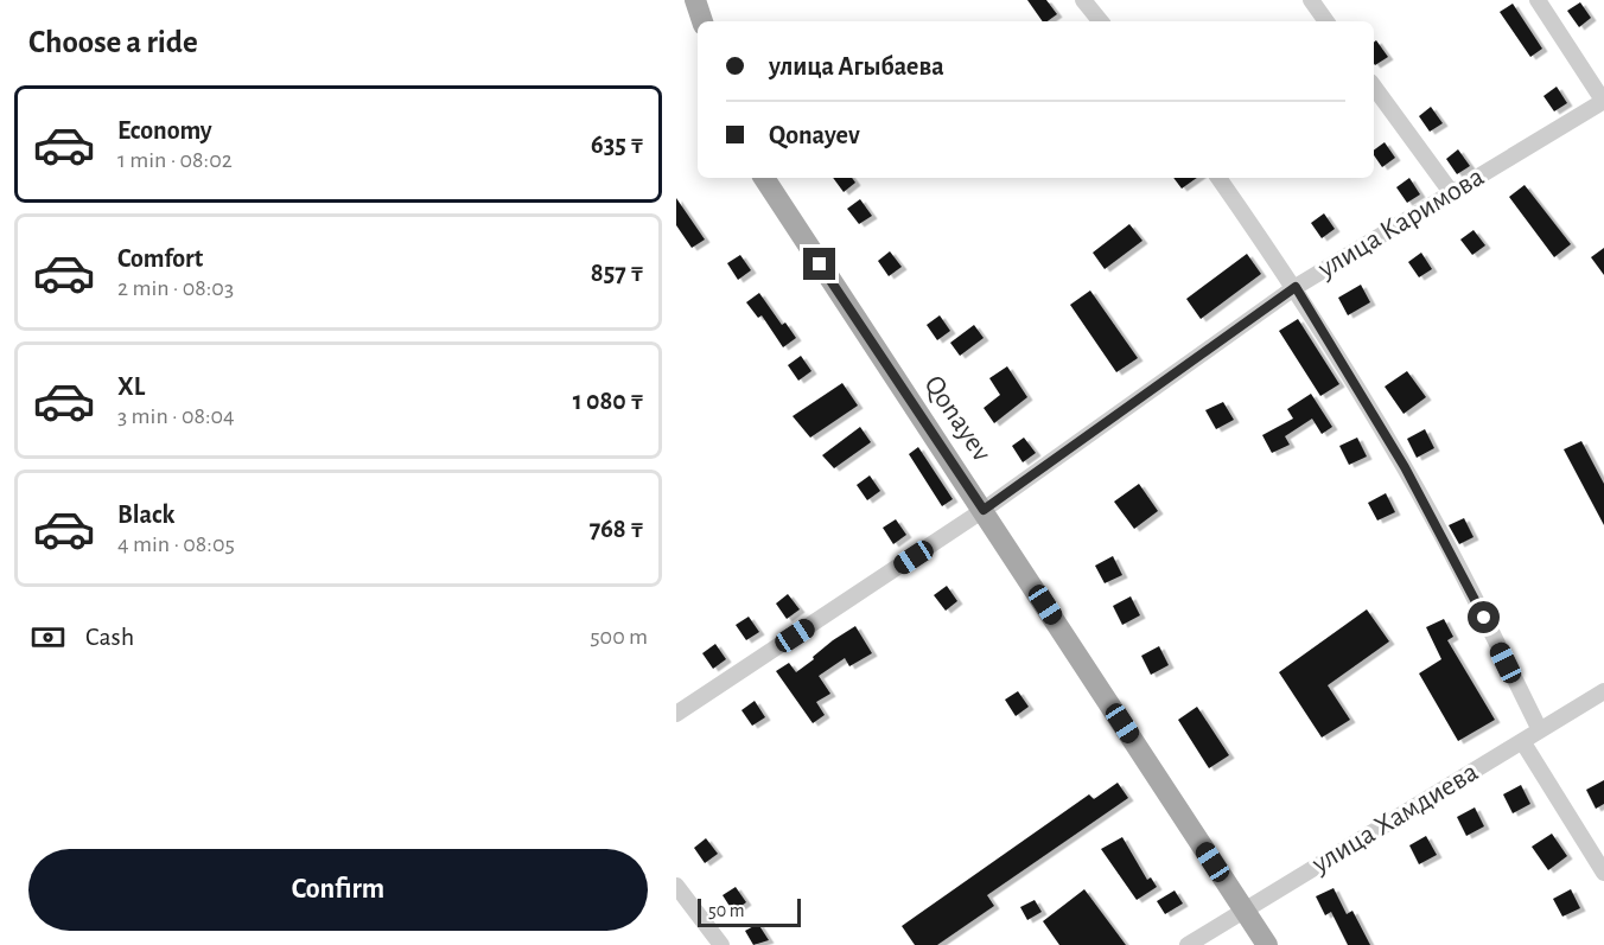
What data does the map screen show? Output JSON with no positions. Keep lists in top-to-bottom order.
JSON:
{
  "streets": {
    "main road": ["Qonayev"],
    "street": ["улица Каримова", "улица Хамдиева"]
  },
  "crossings": [
    ["улица Каримова", "Qonayev"],
    ["Qonayev", "улица Хамдиева"]
  ],
  "scale_bar": "50 m",
  "page": {
    "heading": "Choose a ride",
    "banner": ["улица Агыбаева", "Qonayev"],
    "list": [
      {
        "name": "Economy",
        "note": "1 min · 08:02",
        "value": "635 ₸"
      },
      {
        "name": "Comfort",
        "note": "2 min · 08:03",
        "value": "857 ₸"
      },
      {
        "name": "XL",
        "note": "3 min · 08:04",
        "value": "1 080 ₸"
      },
      {
        "name": "Black",
        "note": "4 min · 08:05",
        "value": "768 ₸"
      }
    ],
    "pay": ["Cash", "500 m"],
    "buttons": "Confirm",
    "scale": "50 m"
  }
}
